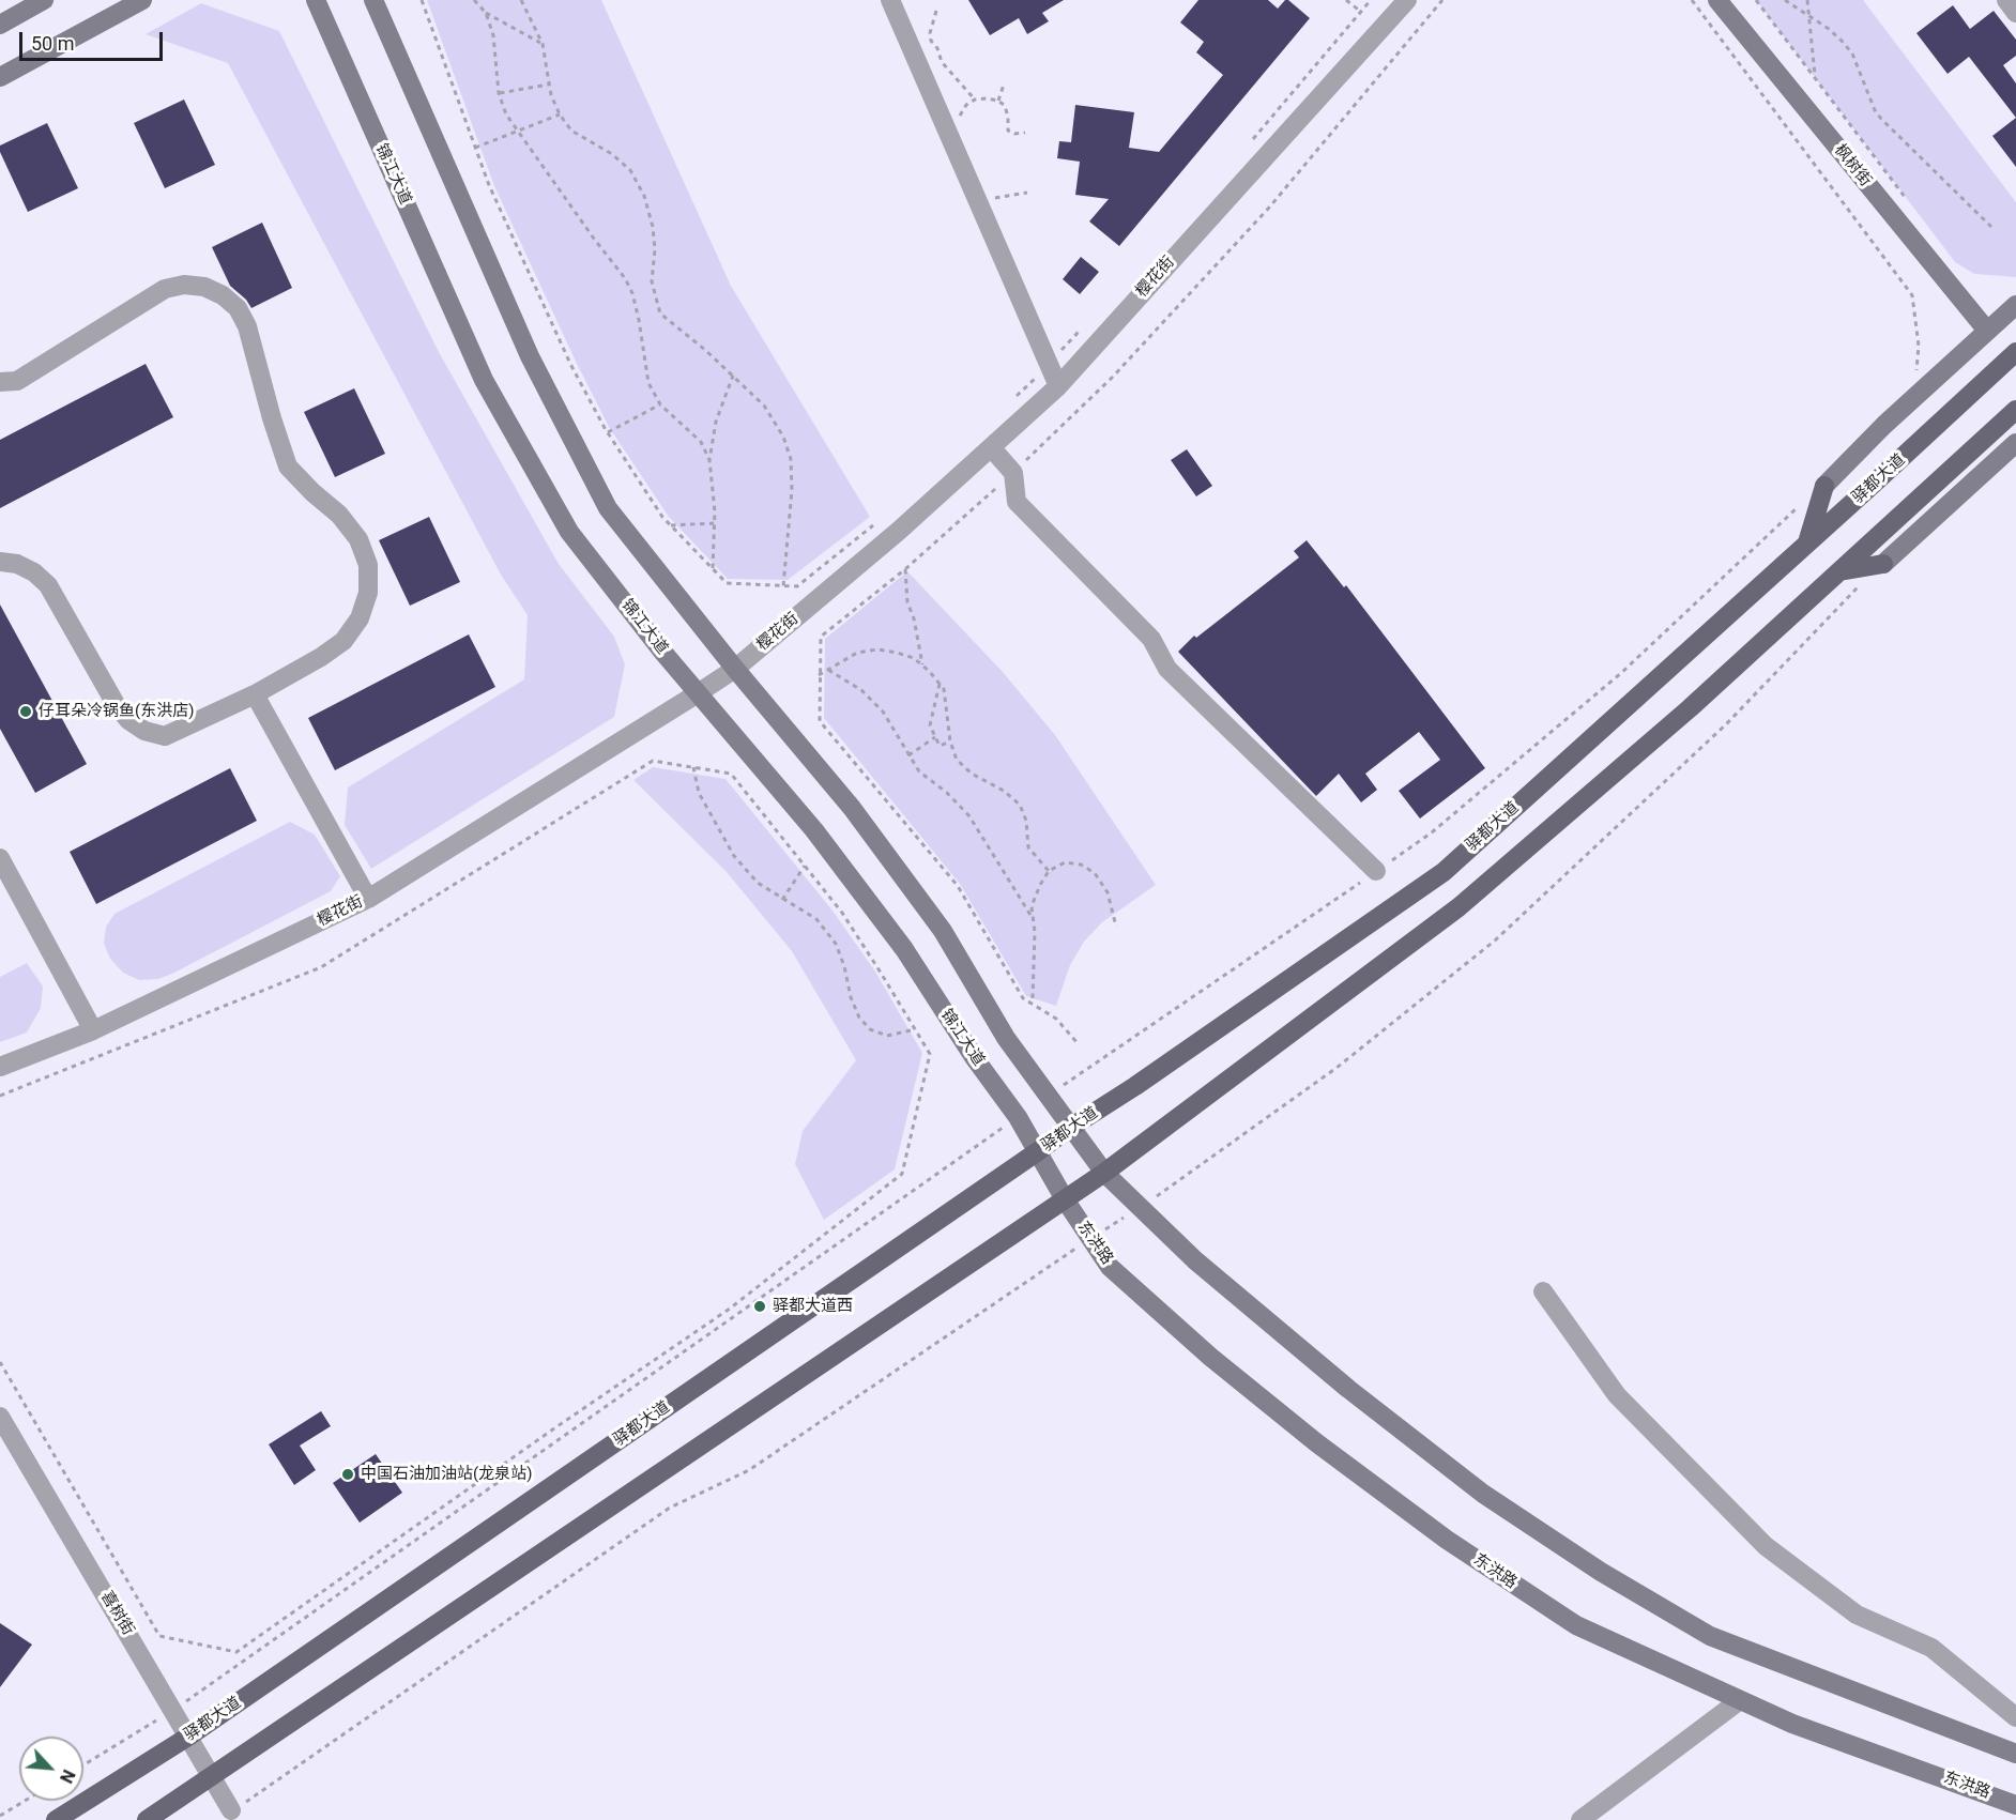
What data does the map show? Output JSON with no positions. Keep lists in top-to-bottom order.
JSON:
{
  "streets": {
    "main road": ["驿都大道"],
    "street": [
      "枫树街",
      "锦江大道",
      "樱花街",
      "东洪路",
      "喜树街"
    ]
  },
  "crossings": [
    ["锦江大道", "樱花街"],
    ["锦江大道", "驿都大道"],
    ["锦江大道", "东洪路"],
    ["驿都大道", "喜树街"]
  ],
  "places": ["仔耳朵冷锅鱼(东洪店)", "驿都大道西", "中国石油加油站(龙泉站)"],
  "scale_bar": "50 m",
  "north": "bottom right"
}
